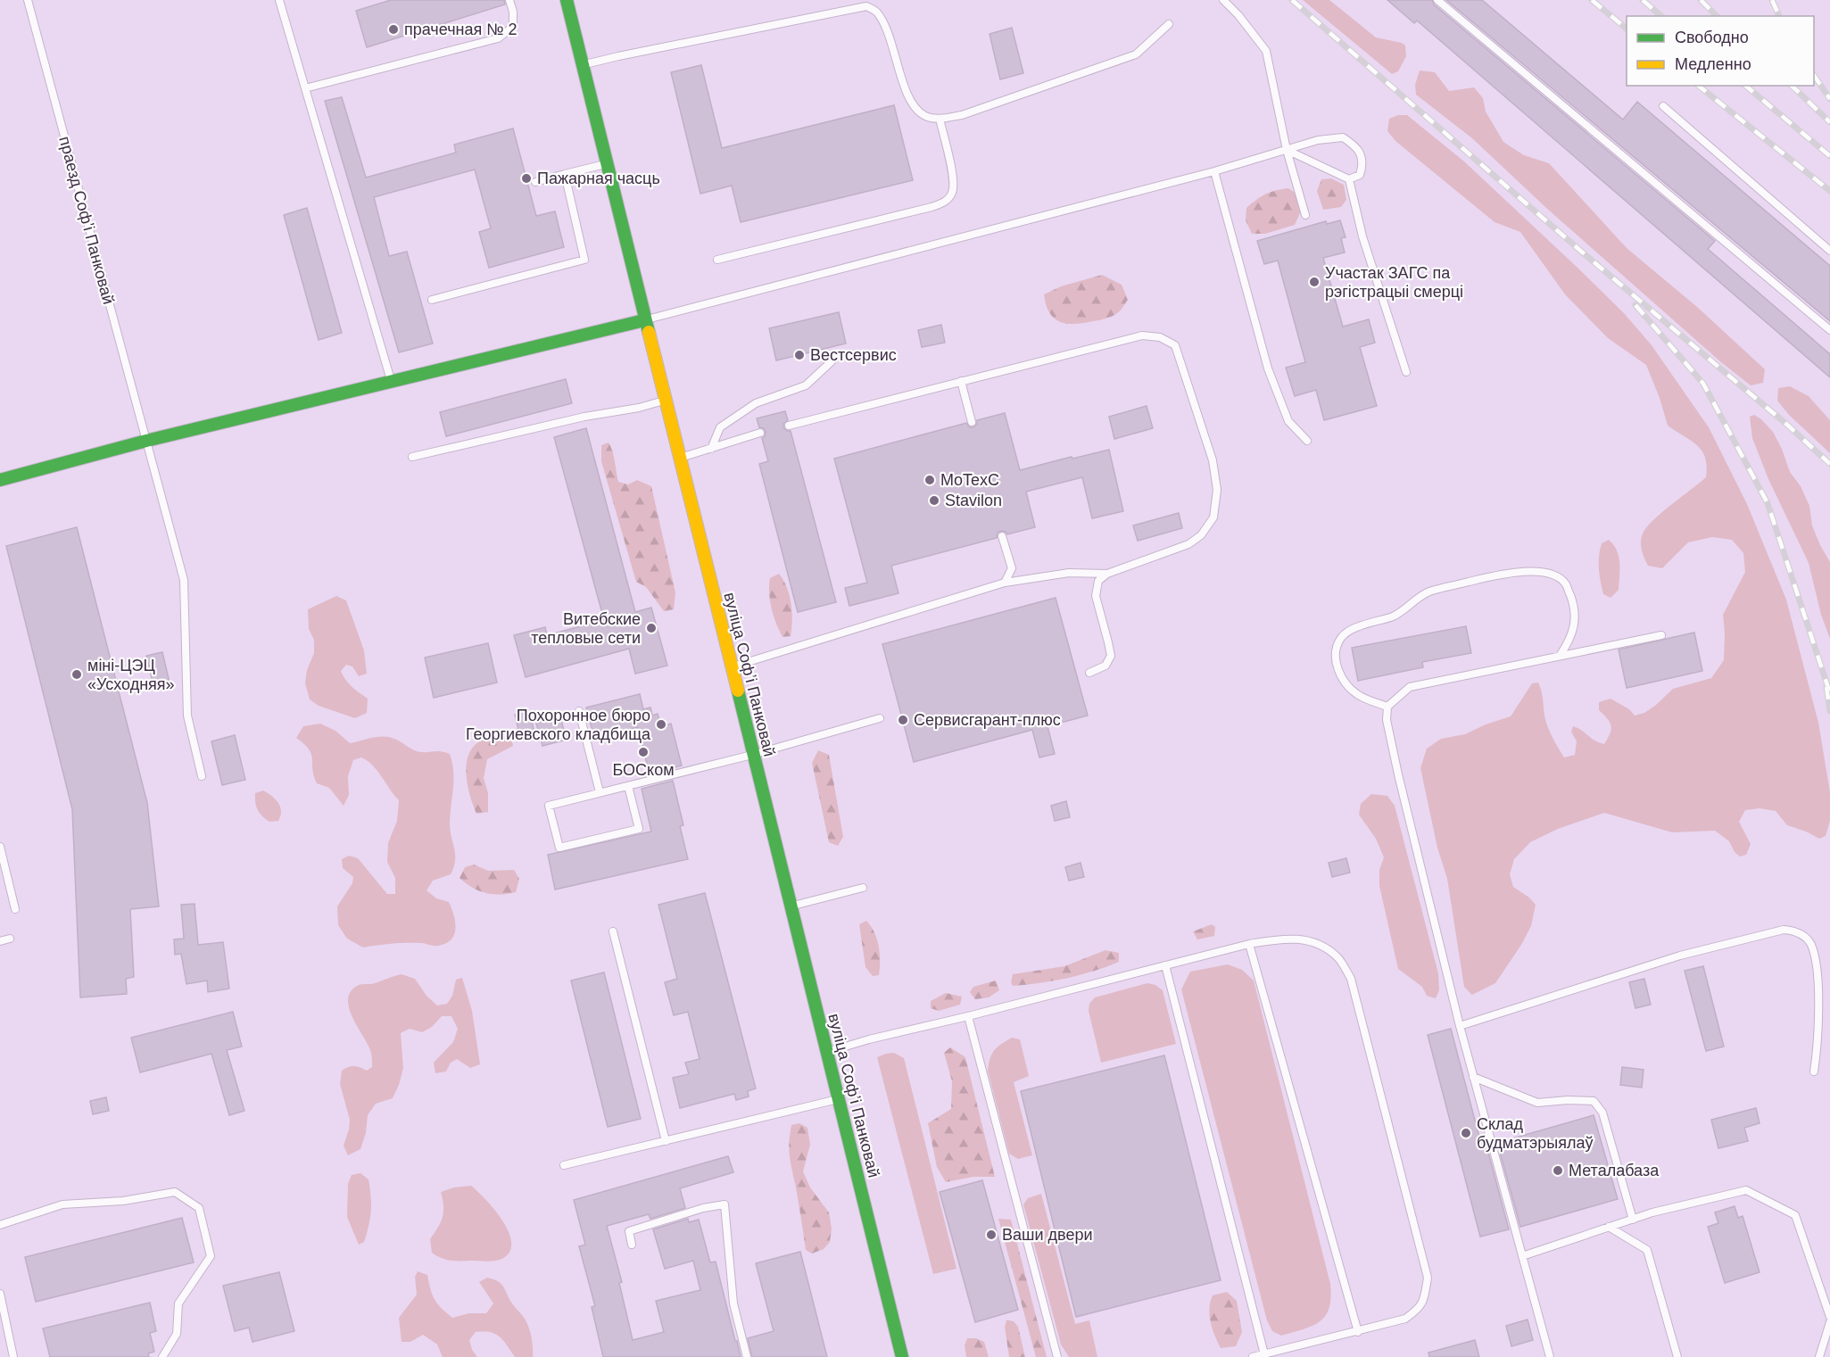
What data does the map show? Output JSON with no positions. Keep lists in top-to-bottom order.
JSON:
{
  "streets": {
    "street": ["вуліца Софʼі Панковай"],
    "lane": ["праезд Софʼі Панковай"]
  },
  "places": [
    "прачечная № 2",
    "Пажарная часць",
    "Участак ЗАГС па рэгістрацыі смерці",
    "Вестсервис",
    "MoTexC",
    "Stavilon",
    "Витебские тепловые сети",
    "міні-ЦЭЦ «Усходняя»",
    "Сервисгарант-плюс",
    "Похоронное бюро Георгиевского кладбища",
    "БОСком",
    "Склад будматэрыялаў",
    "Металабаза",
    "Ваши двери"
  ],
  "legend": ["Свободно", "Медленно"]
}
